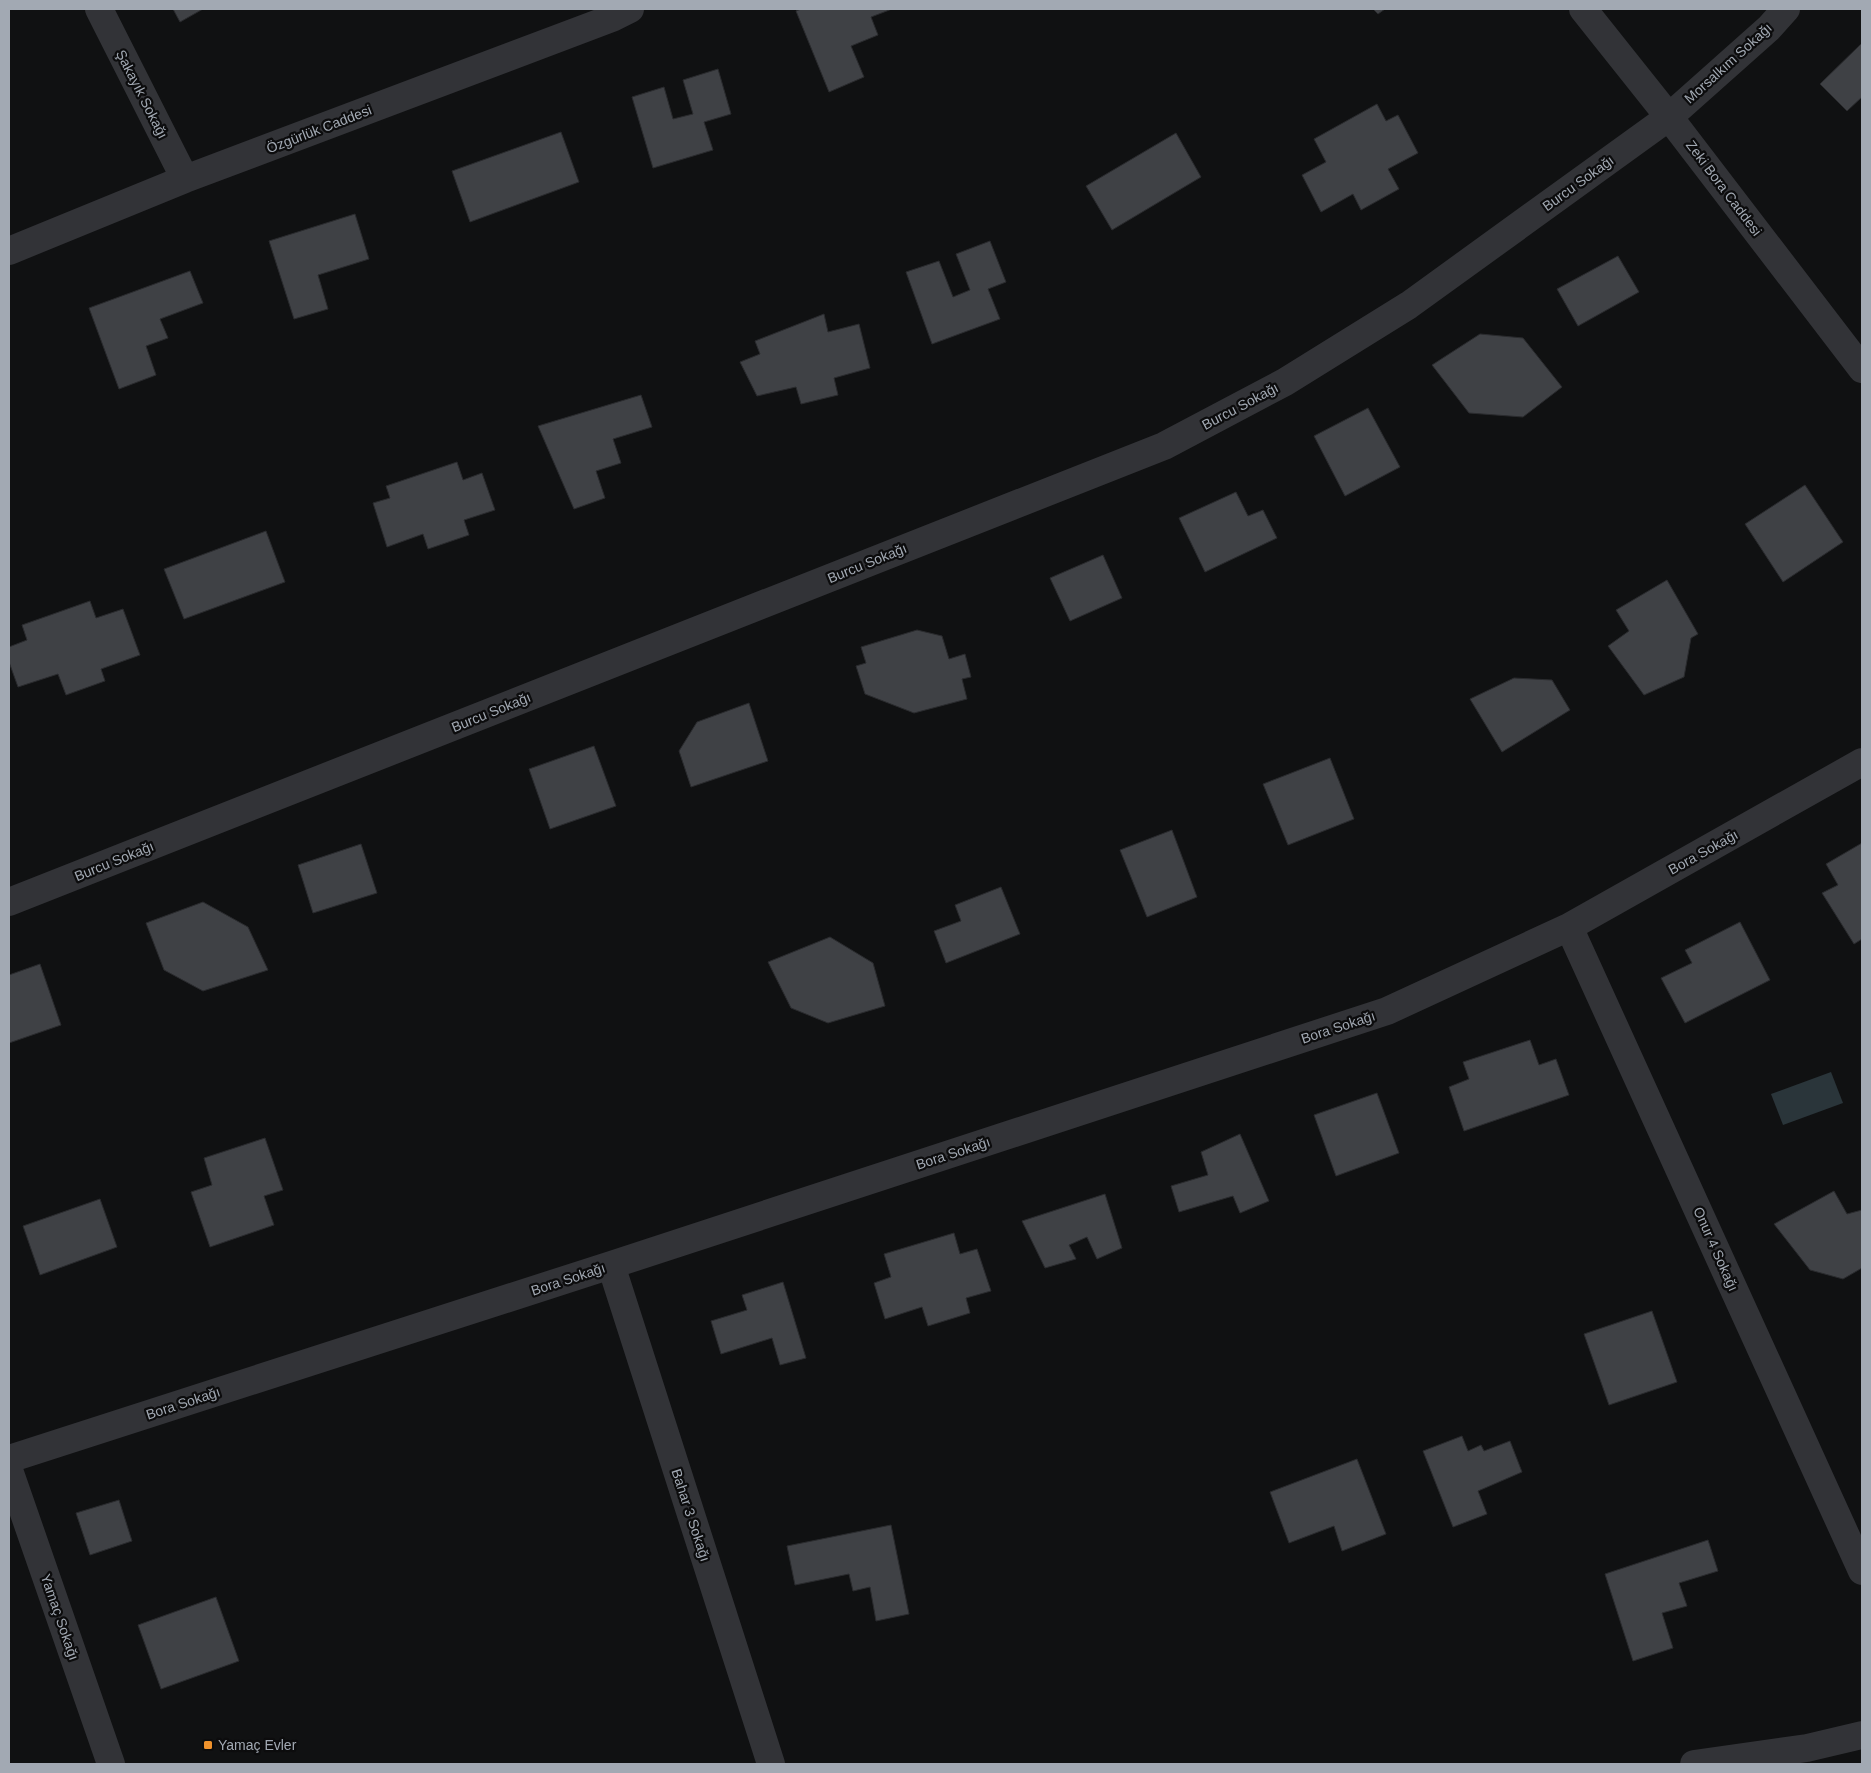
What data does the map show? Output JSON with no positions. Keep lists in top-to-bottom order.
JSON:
{
  "streets": {
    "street": [
      "Morsalkım Sokağı",
      "Şakayık Sokağı",
      "Özgürlük Caddesi",
      "Burcu Sokağı",
      "Zeki Bora Caddesi",
      "Bora Sokağı",
      "Onur 4 Sokağı",
      "Bahar 3 Sokağı",
      "Yamaç Sokağı"
    ]
  },
  "crossings": [
    ["Morsalkım Sokağı", "Burcu Sokağı"],
    ["Morsalkım Sokağı", "Zeki Bora Caddesi"],
    ["Şakayık Sokağı", "Özgürlük Caddesi"],
    ["Burcu Sokağı", "Zeki Bora Caddesi"],
    ["Bora Sokağı", "Onur 4 Sokağı"],
    ["Bora Sokağı", "Bahar 3 Sokağı"]
  ],
  "places": {
    "transit": ["Yamaç Evler"]
  }
}
